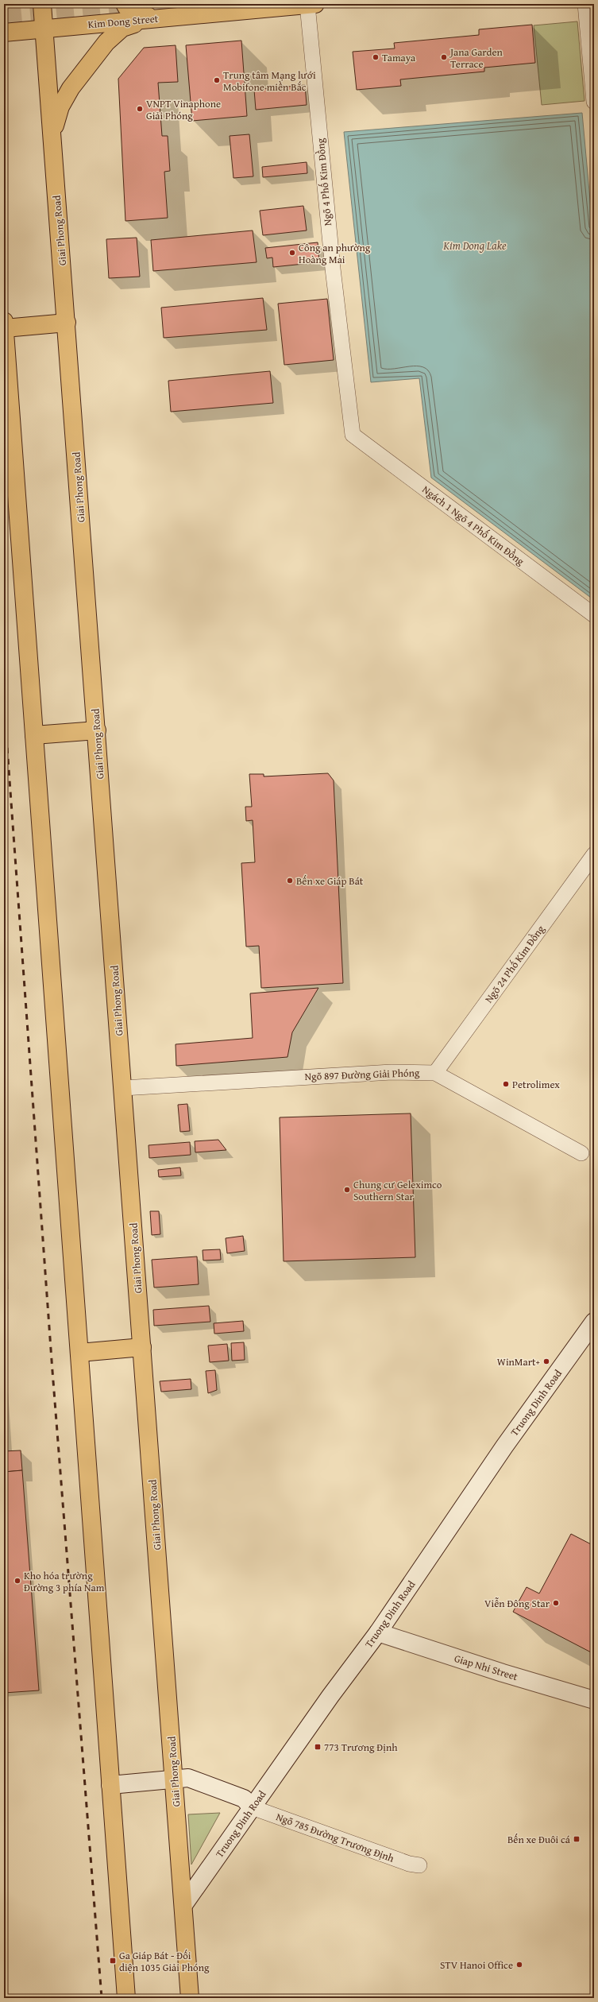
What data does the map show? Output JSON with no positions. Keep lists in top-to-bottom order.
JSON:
{
  "streets": {
    "main road": [
      "Kim Dong Street",
      "Giai Phong Road",
      "Truong Dinh Road",
      "Giap Nhi Street"
    ],
    "street": [
      "Ngõ 4 Phố Kim Đồng",
      "Ngách 1 Ngõ 4 Phố Kim Đồng",
      "Ngõ 24 Phố Kim Đồng",
      "Ngõ 897 Đường Giải Phóng",
      "Ngõ 785 Đường Trương Định"
    ]
  },
  "crossings": [
    ["Kim Dong Street", "Ngõ 4 Phố Kim Đồng"],
    ["Kim Dong Street", "Giai Phong Road"],
    ["Ngõ 4 Phố Kim Đồng", "Ngách 1 Ngõ 4 Phố Kim Đồng"],
    ["Giai Phong Road", "Ngõ 897 Đường Giải Phóng"],
    ["Giai Phong Road", "Truong Dinh Road"],
    ["Ngõ 24 Phố Kim Đồng", "Ngõ 897 Đường Giải Phóng"],
    ["Truong Dinh Road", "Giap Nhi Street"],
    ["Truong Dinh Road", "Ngõ 785 Đường Trương Định"]
  ],
  "water": ["Kim Dong Lake"],
  "places": {
    "other": [
      "Tamaya",
      "Jana Garden Terrace",
      "Trung tâm Mạng lưới Mobifone miền Bắc",
      "VNPT Vinaphone Giải Phóng",
      "Công an phường Hoàng Mai",
      "Bến xe Giáp Bát",
      "Petrolimex",
      "Chung cư Geleximco Southern Star",
      "WinMart+",
      "Kho hóa trường Đường 3 phía Nam",
      "Viễn Đông Star",
      "STV Hanoi Office"
    ],
    "transit": ["773 Trương Định", "Bến xe Đuôi cá", "Ga Giáp Bát - Đối diện 1035 Giải Phóng"]
  }
}
